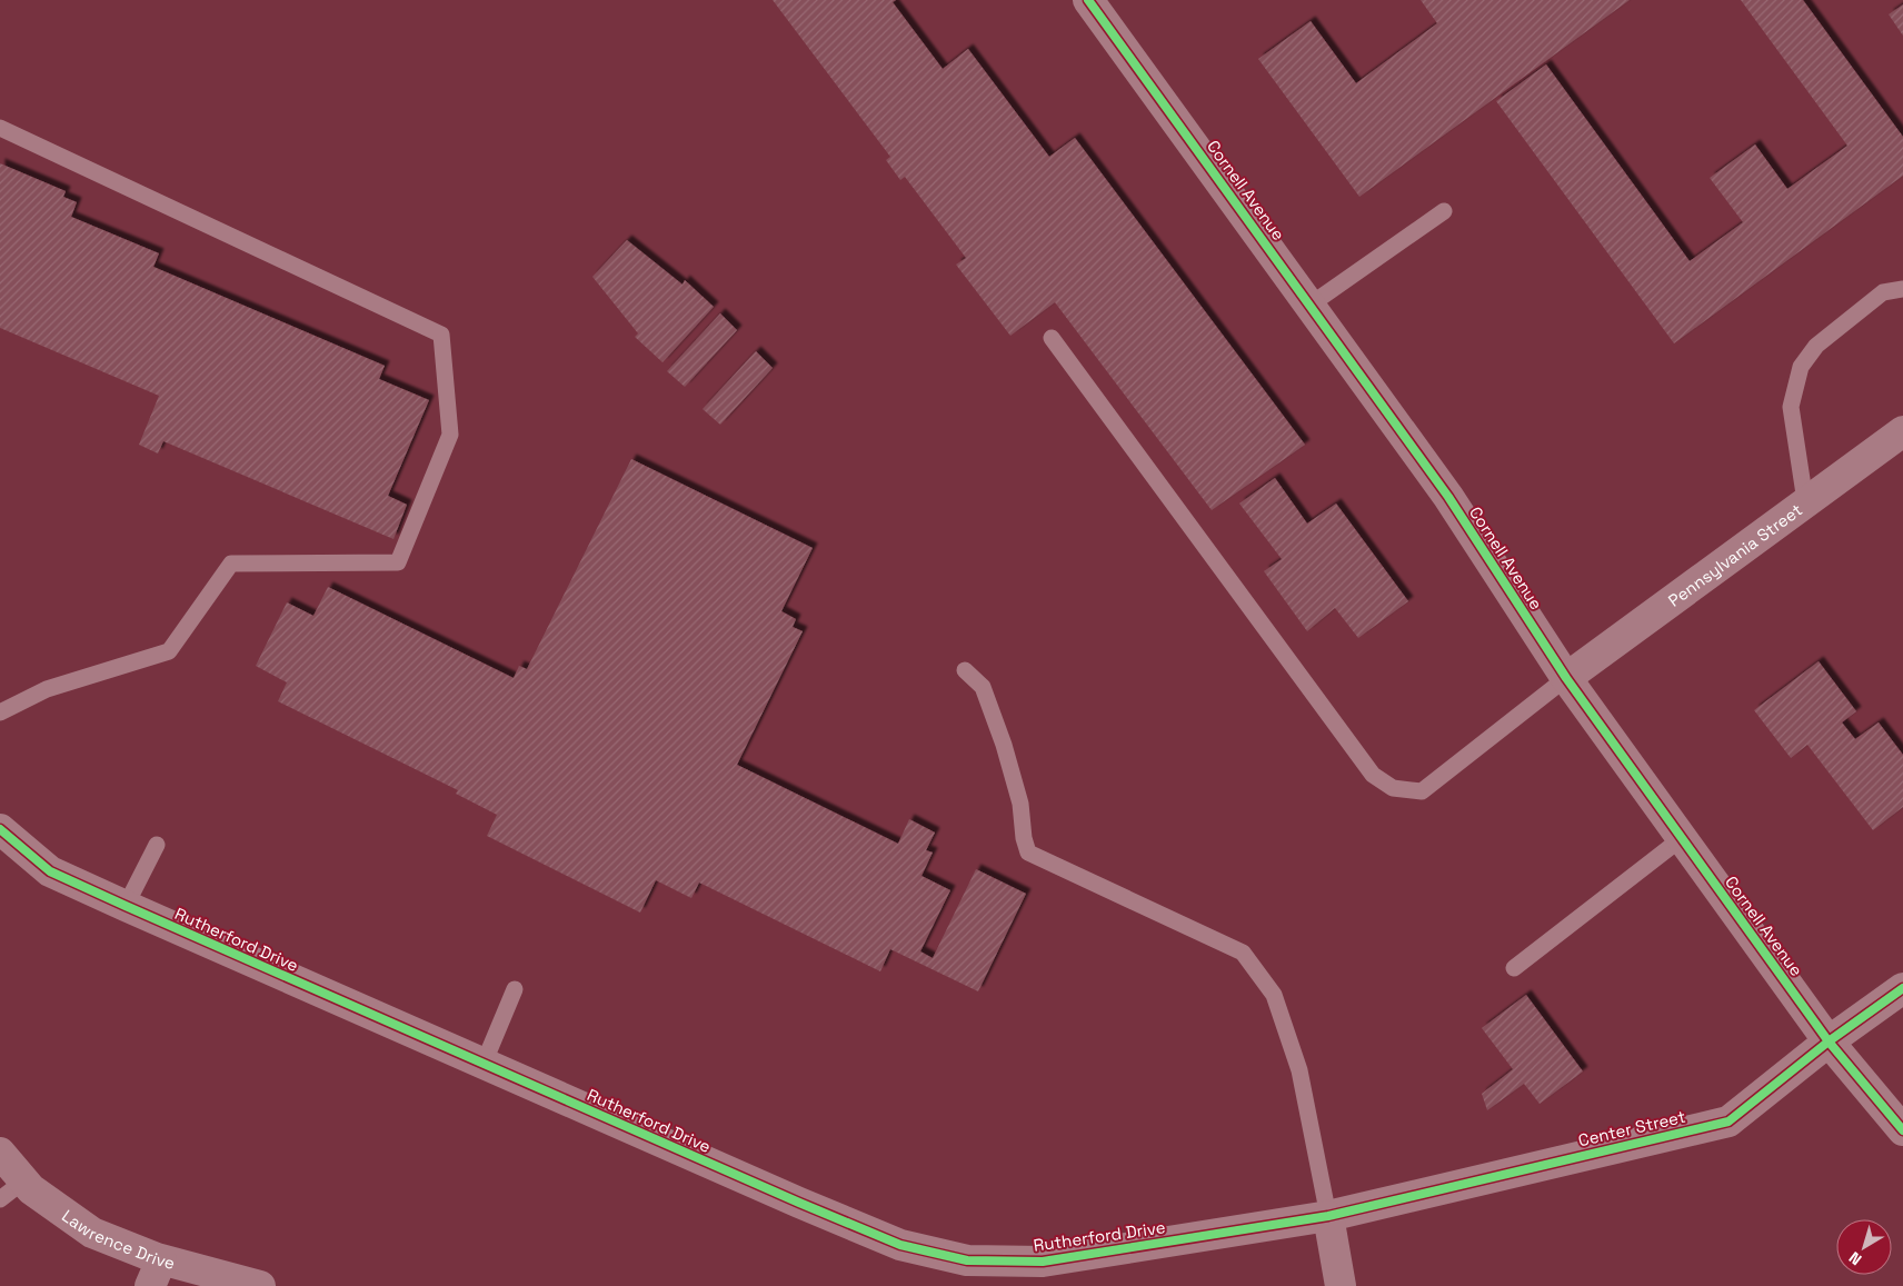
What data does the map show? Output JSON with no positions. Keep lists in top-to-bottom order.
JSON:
{
  "streets": {
    "street": [
      "Cornell Avenue",
      "Pennsylvania Street",
      "Rutherford Drive",
      "Center Street",
      "Lawrence Drive"
    ]
  },
  "crossings": [
    ["Cornell Avenue", "Pennsylvania Street"],
    ["Cornell Avenue", "Center Street"],
    ["Rutherford Drive", "Center Street"]
  ],
  "north": "bottom left"
}
